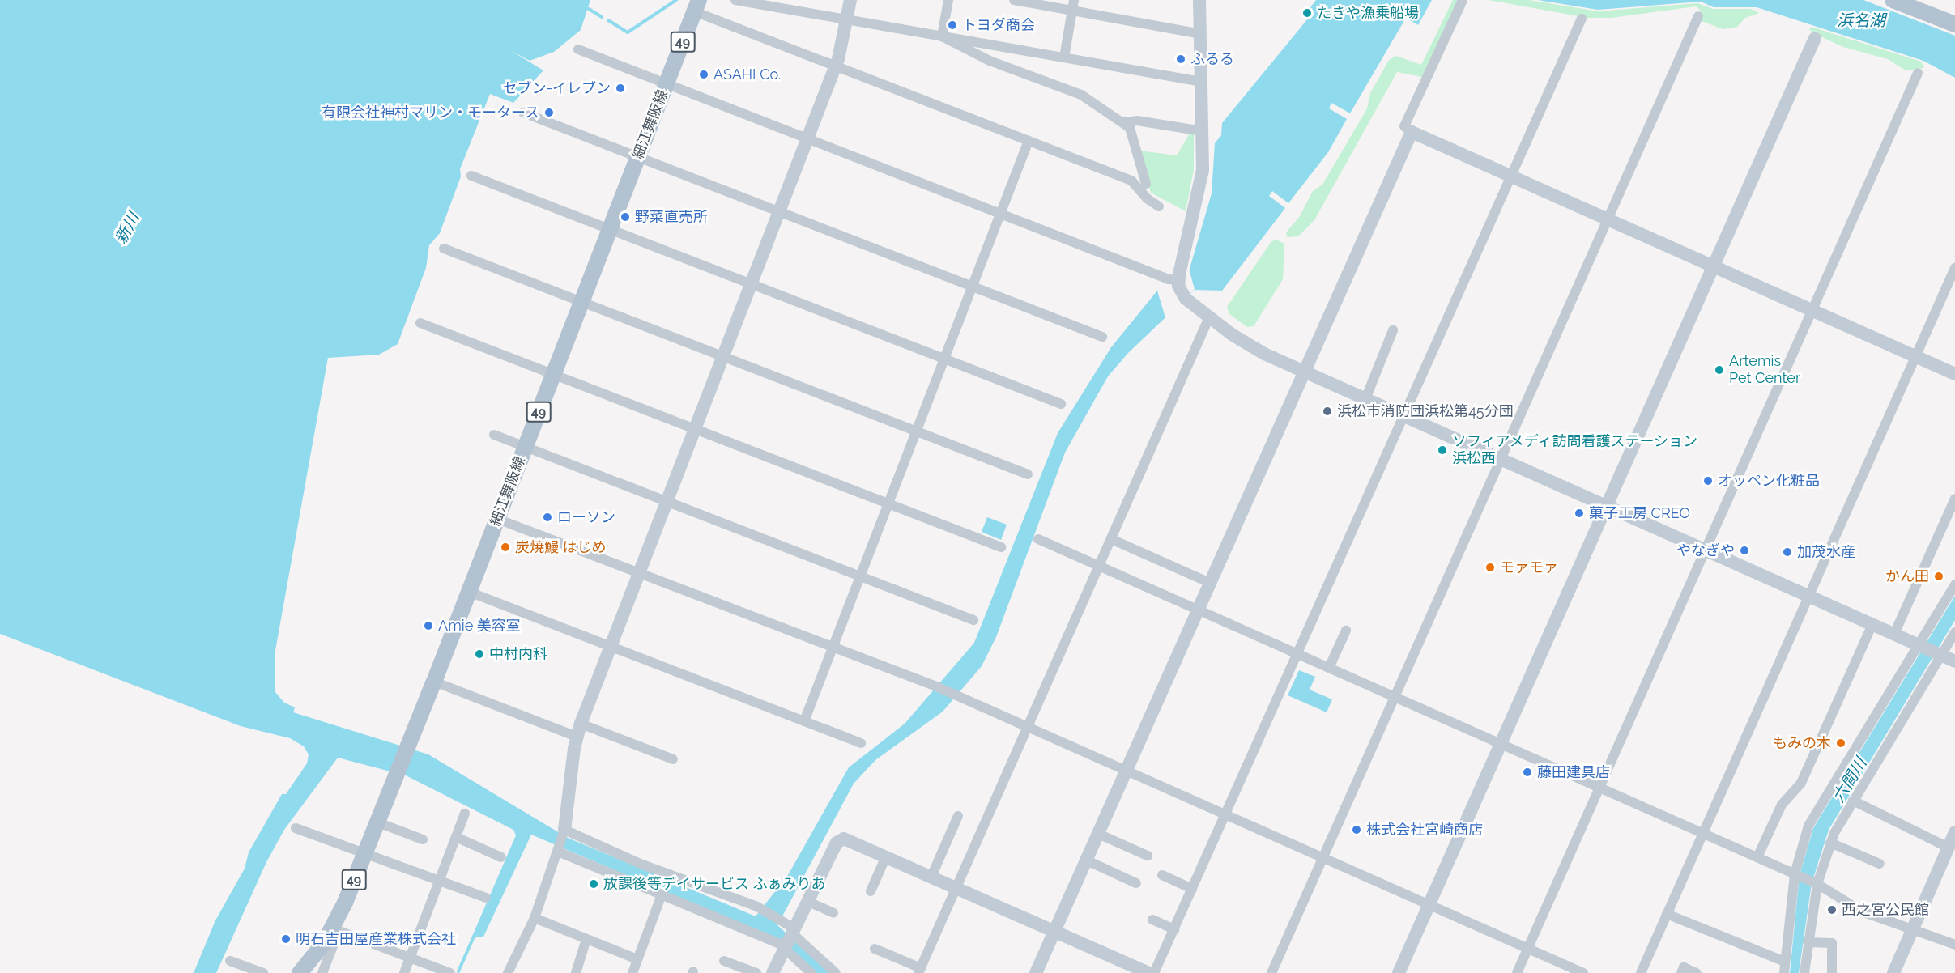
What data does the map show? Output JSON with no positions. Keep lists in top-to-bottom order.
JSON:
{
  "streets": {
    "main road": ["49", "細江舞阪線"]
  },
  "water": ["浜名湖", "新川", "六間川"],
  "places": [
    "たきや漁乗船場",
    "トヨダ商会",
    "ふるる",
    "ASAHI Co.",
    "セブン-イレブン",
    "有限会社神村マリン・モータース",
    "野菜直売所",
    "Artemis Pet Center",
    "浜松市消防団浜松第45分団",
    "ソフィアメディ訪問看護ステーション 浜松西",
    "オッペン化粧品",
    "菓子工房 CREO",
    "ローソン",
    "炭焼鰻 はじめ",
    "やなぎや",
    "加茂水産",
    "モァモァ",
    "かん田",
    "Amie 美容室",
    "中村内科",
    "もみの木",
    "藤田建具店",
    "株式会社宮崎商店",
    "放課後等デイサービス ふぁみりあ",
    "西之宮公民館",
    "明石吉田屋産業株式会社"
  ]
}
